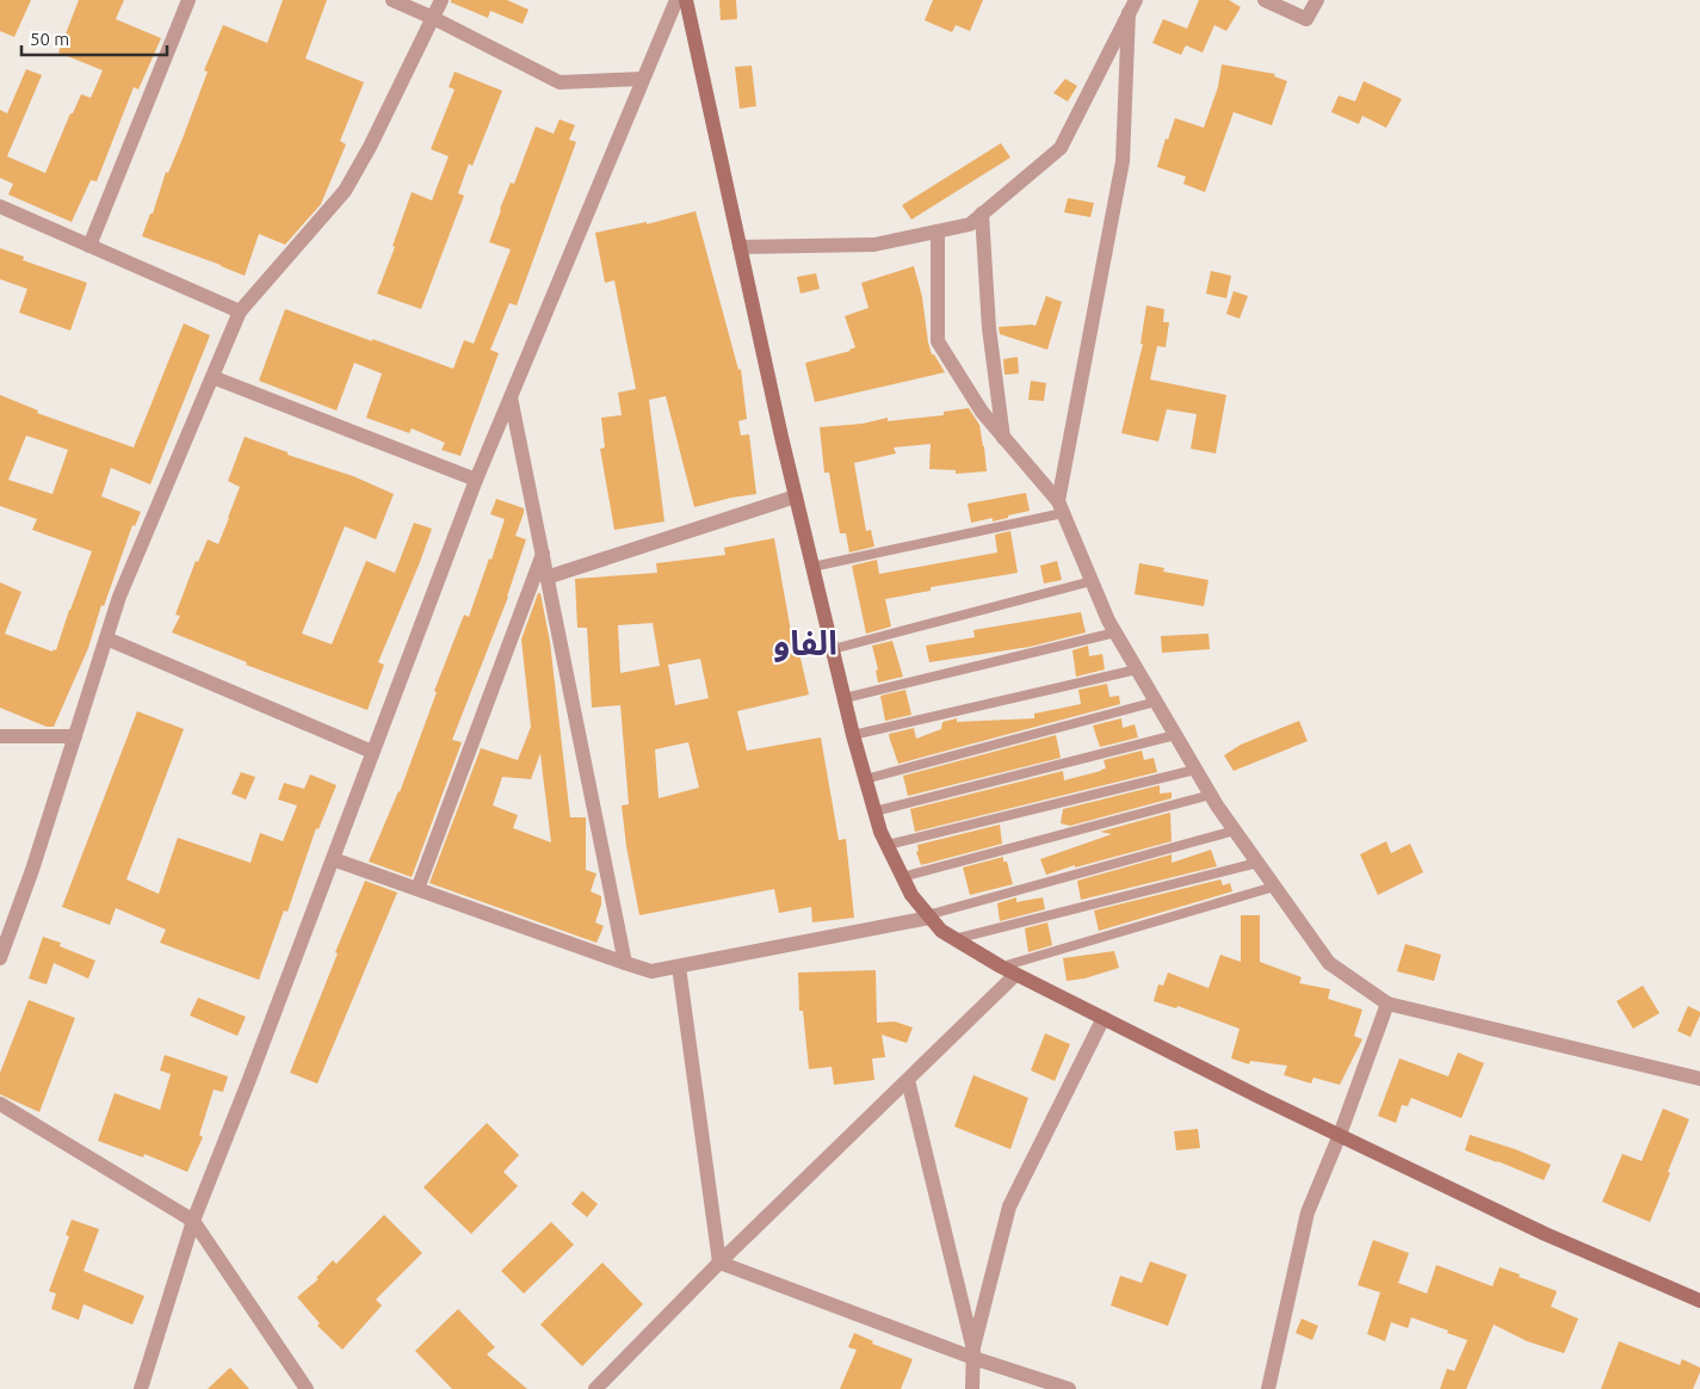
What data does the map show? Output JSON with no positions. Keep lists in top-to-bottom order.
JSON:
{
  "districts": ["الفاو"],
  "scale_bar": "50 m"
}
